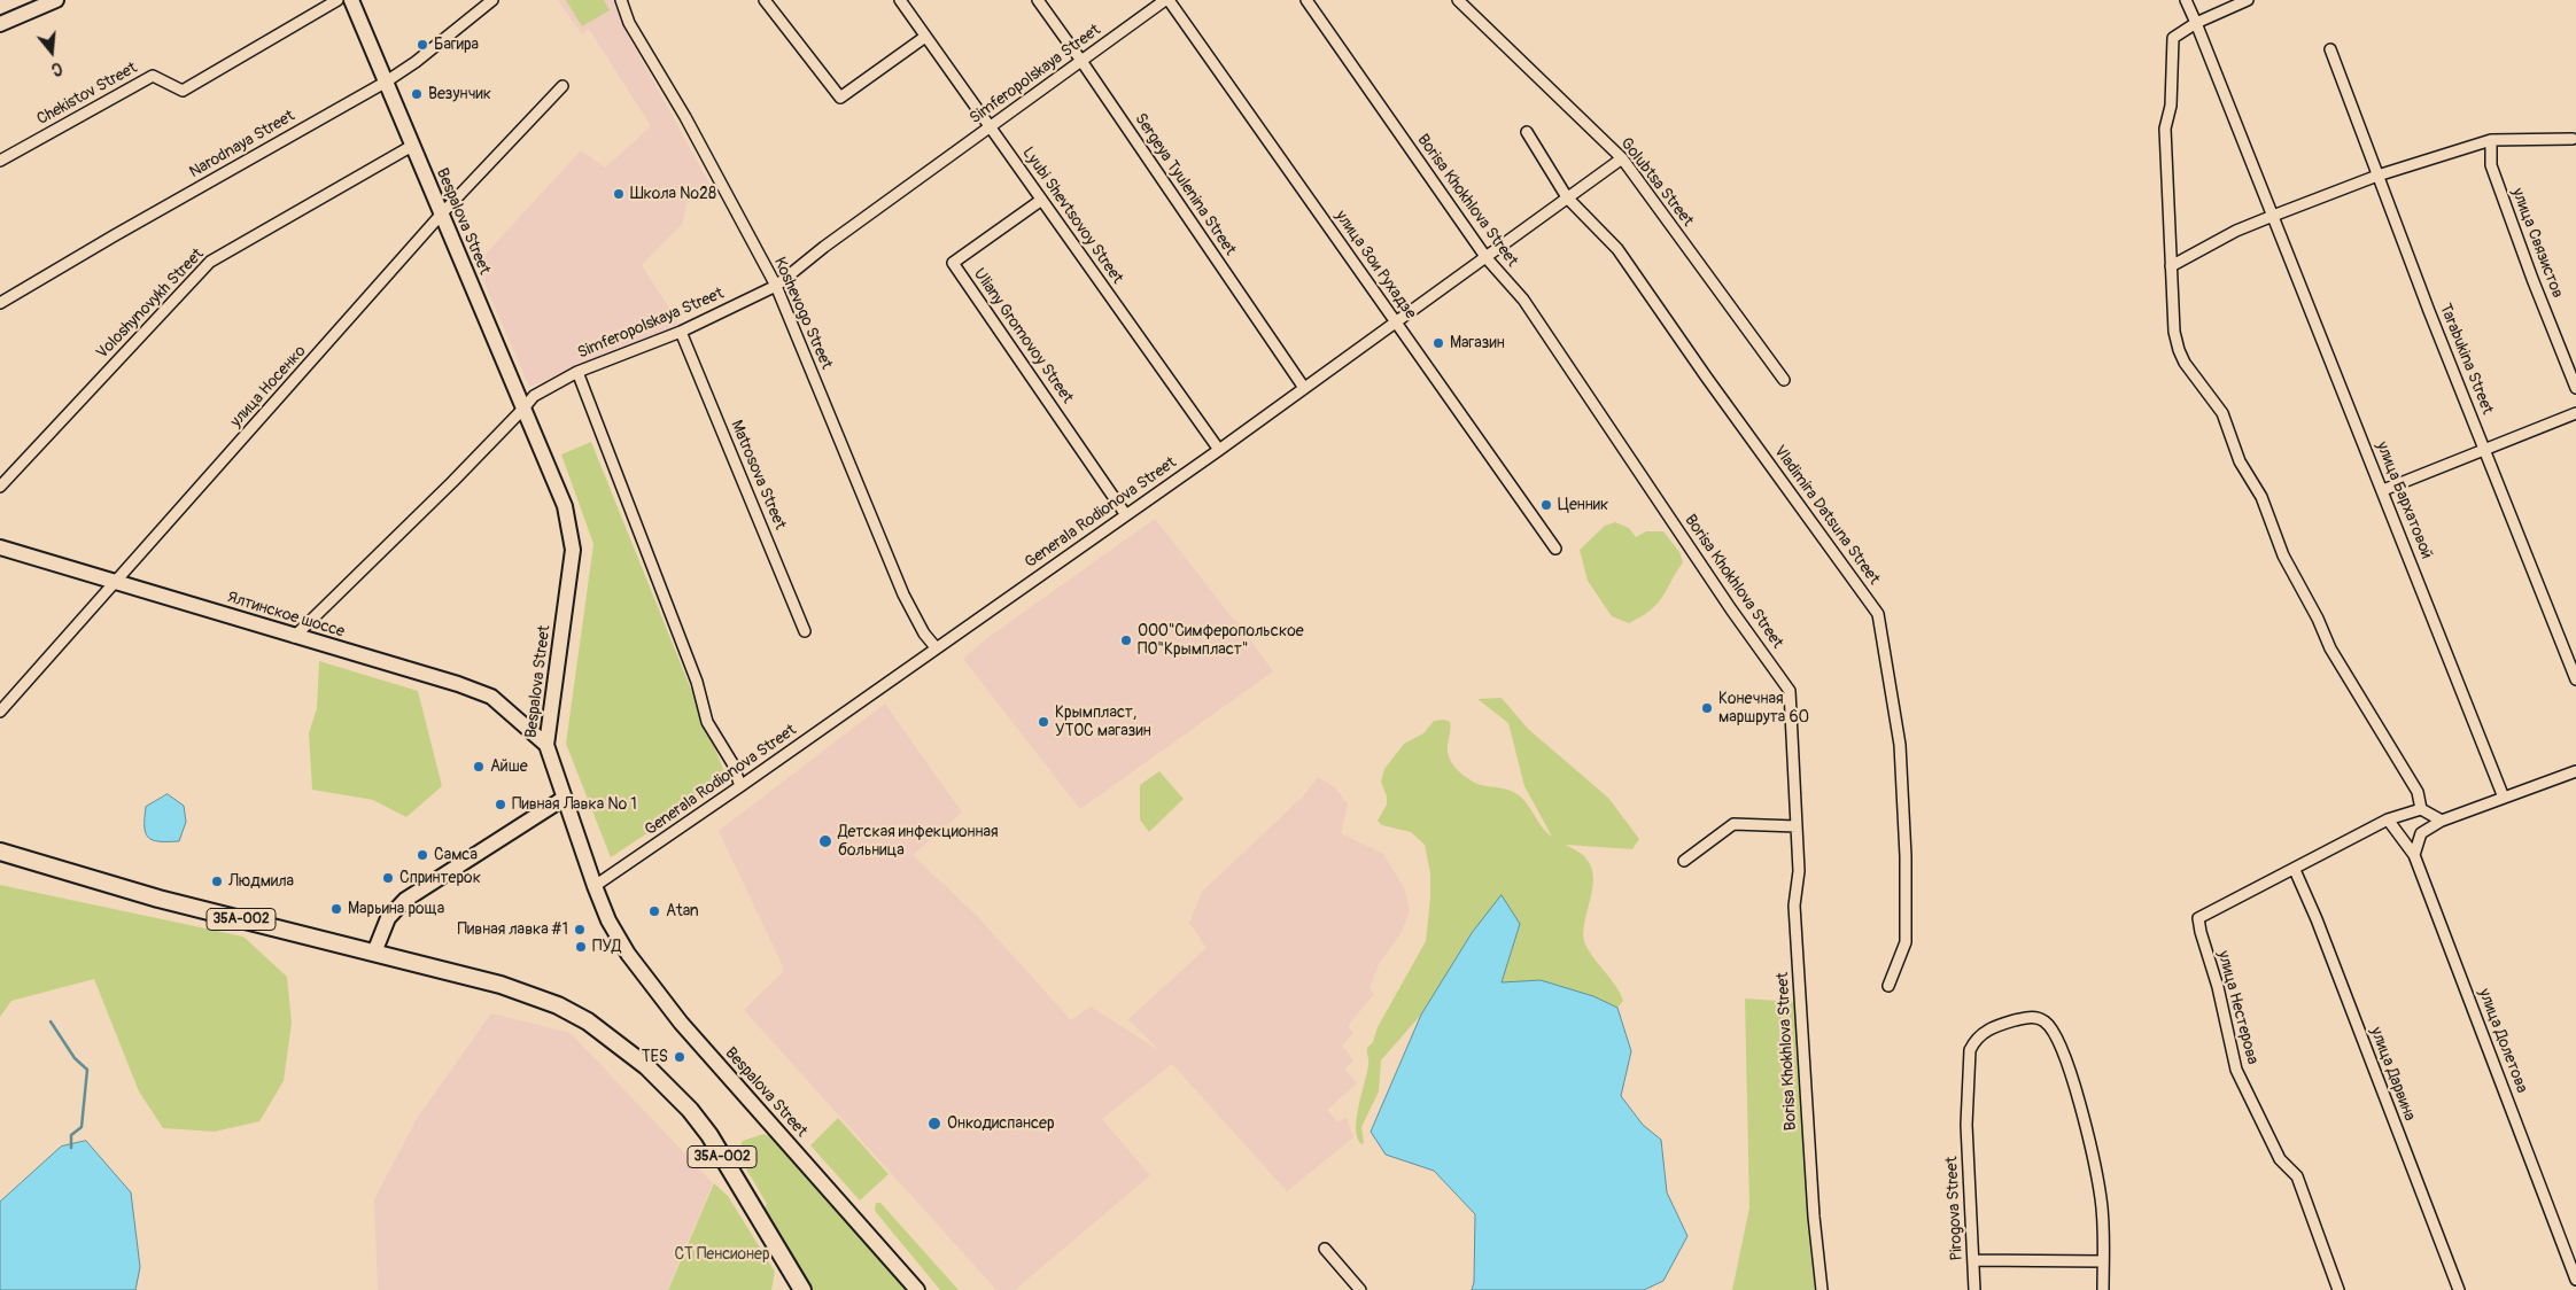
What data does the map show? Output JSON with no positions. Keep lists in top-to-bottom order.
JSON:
{
  "streets": {
    "main road": ["Bespalova Street", "Ялтинское шоссе", "35А-002"],
    "street": [
      "Simferopolskaya Street",
      "Chekistov Street",
      "Narodnaya Street",
      "Golubtsa Street",
      "Sergeya Tyulenina Street",
      "Borisa Khokhlova Street",
      "Lyubi Shevtsovoy Street",
      "улица Связистов",
      "улица Зои Рухадзе",
      "Voloshynovykh Street",
      "Koshevogo Street",
      "Uliany Gromovoy Street",
      "Tarabukina Street",
      "улица Носенко",
      "Matrosova Street",
      "улица Бархатовой",
      "Generala Rodionova Street",
      "Vladimira Datsuna Street",
      "улица Нестерова",
      "улица Долетова",
      "улица Дарвина",
      "Pirogova Street"
    ]
  },
  "crossings": [
    ["Simferopolskaya Street", "Sergeya Tyulenina Street"],
    ["Simferopolskaya Street", "Lyubi Shevtsovoy Street"],
    ["Simferopolskaya Street", "Bespalova Street"],
    ["Simferopolskaya Street", "улица Зои Рухадзе"],
    ["Simferopolskaya Street", "Koshevogo Street"],
    ["Simferopolskaya Street", "Matrosova Street"],
    ["Simferopolskaya Street", "Ялтинское шоссе"],
    ["Narodnaya Street", "Bespalova Street"],
    ["Golubtsa Street", "Generala Rodionova Street"],
    ["Sergeya Tyulenina Street", "Generala Rodionova Street"],
    ["Borisa Khokhlova Street", "Generala Rodionova Street"],
    ["Lyubi Shevtsovoy Street", "Uliany Gromovoy Street"],
    ["Lyubi Shevtsovoy Street", "Generala Rodionova Street"],
    ["Bespalova Street", "Voloshynovykh Street"],
    ["Bespalova Street", "улица Носенко"],
    ["Bespalova Street", "Generala Rodionova Street"],
    ["Bespalova Street", "Ялтинское шоссе"],
    ["улица Зои Рухадзе", "Generala Rodionova Street"],
    ["Koshevogo Street", "Generala Rodionova Street"],
    ["Uliany Gromovoy Street", "Generala Rodionova Street"],
    ["улица Носенко", "Ялтинское шоссе"],
    ["Generala Rodionova Street", "Vladimira Datsuna Street"],
    ["улица Нестерова", "улица Дарвина"]
  ],
  "parks": ["СТ Пенсионер"],
  "places": [
    "Багира",
    "Везунчик",
    "Школа №28",
    "Магазин",
    "Ценник",
    "ООО\"Симферопольское ПО\"Крымпласт\"",
    "Конечная маршрута 60",
    "Крымпласт, УТОС магазин",
    "Айше",
    "Пивная Лавка № 1",
    "Детская инфекционная больница",
    "Самса",
    "Спринтерок",
    "Людмила",
    "Марьина роща",
    "Atan",
    "Пивная лавка #1",
    "ПУД",
    "TES",
    "Онкодиспансер"
  ],
  "north": "bottom"
}
